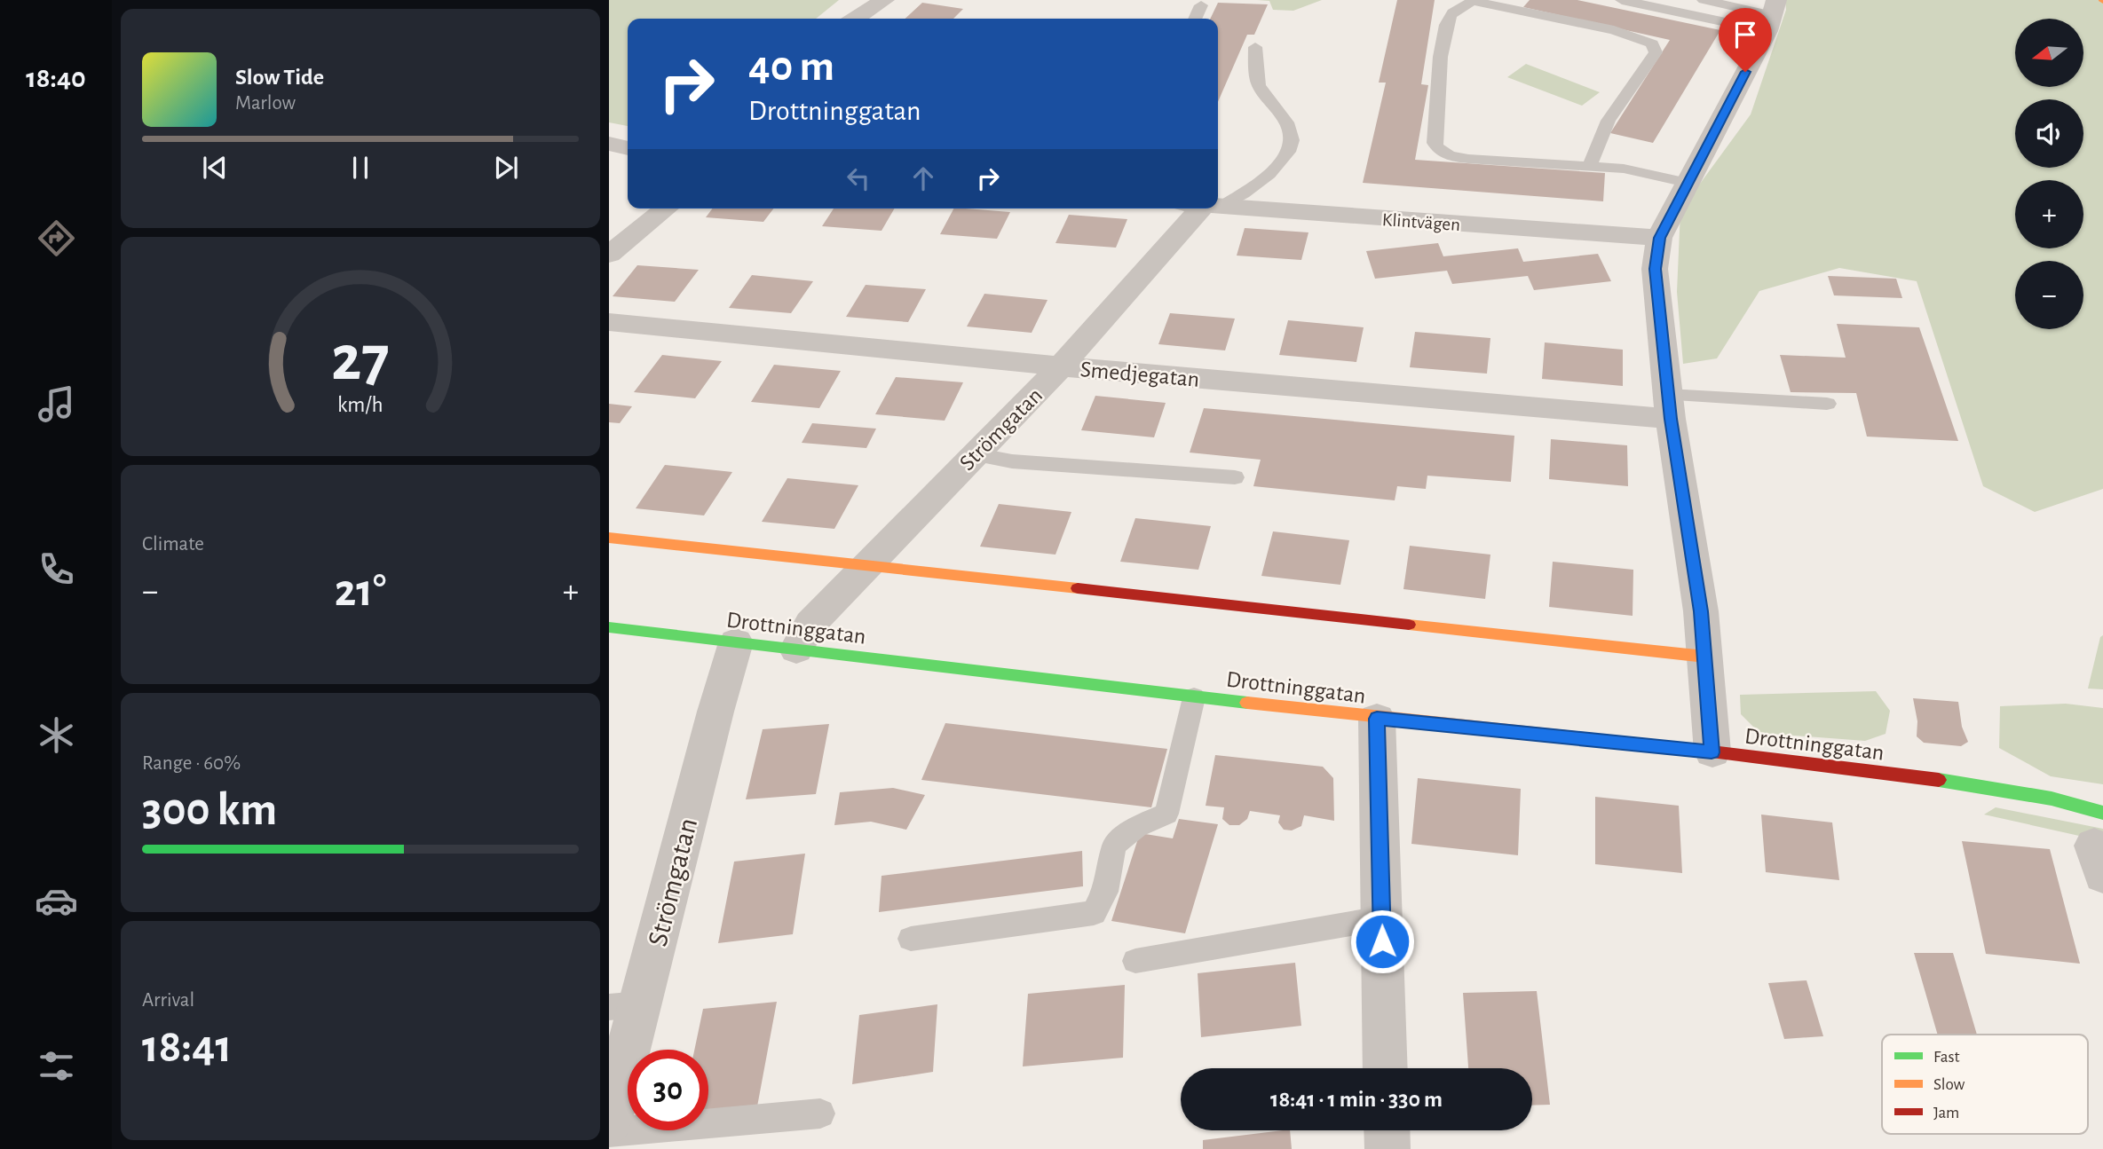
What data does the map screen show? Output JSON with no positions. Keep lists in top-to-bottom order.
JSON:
{
  "streets": {
    "street": [
      "Klintvägen",
      "Smedjegatan",
      "Strömgatan",
      "Drottninggatan"
    ]
  },
  "crossings": [
    ["Smedjegatan", "Strömgatan"],
    ["Strömgatan", "Drottninggatan"]
  ],
  "legend": ["Fast", "Slow", "Jam"],
  "north": "left",
  "page": {
    "tabs": "18:40",
    "map_buttons": ["+", "−"],
    "turn": ["40 m", "Drottninggatan"],
    "song": ["Slow Tide", "Marlow"],
    "tile": [
      "Climate",
      ["Range · 60%", "300 km"],
      ["Arrival", "18:41"]
    ],
    "heat": ["−", "21°", "+"],
    "limit": "30",
    "trip": "18:41 · 1 min · 330 m",
    "gauge": ["27", "km/h"]
  }
}
